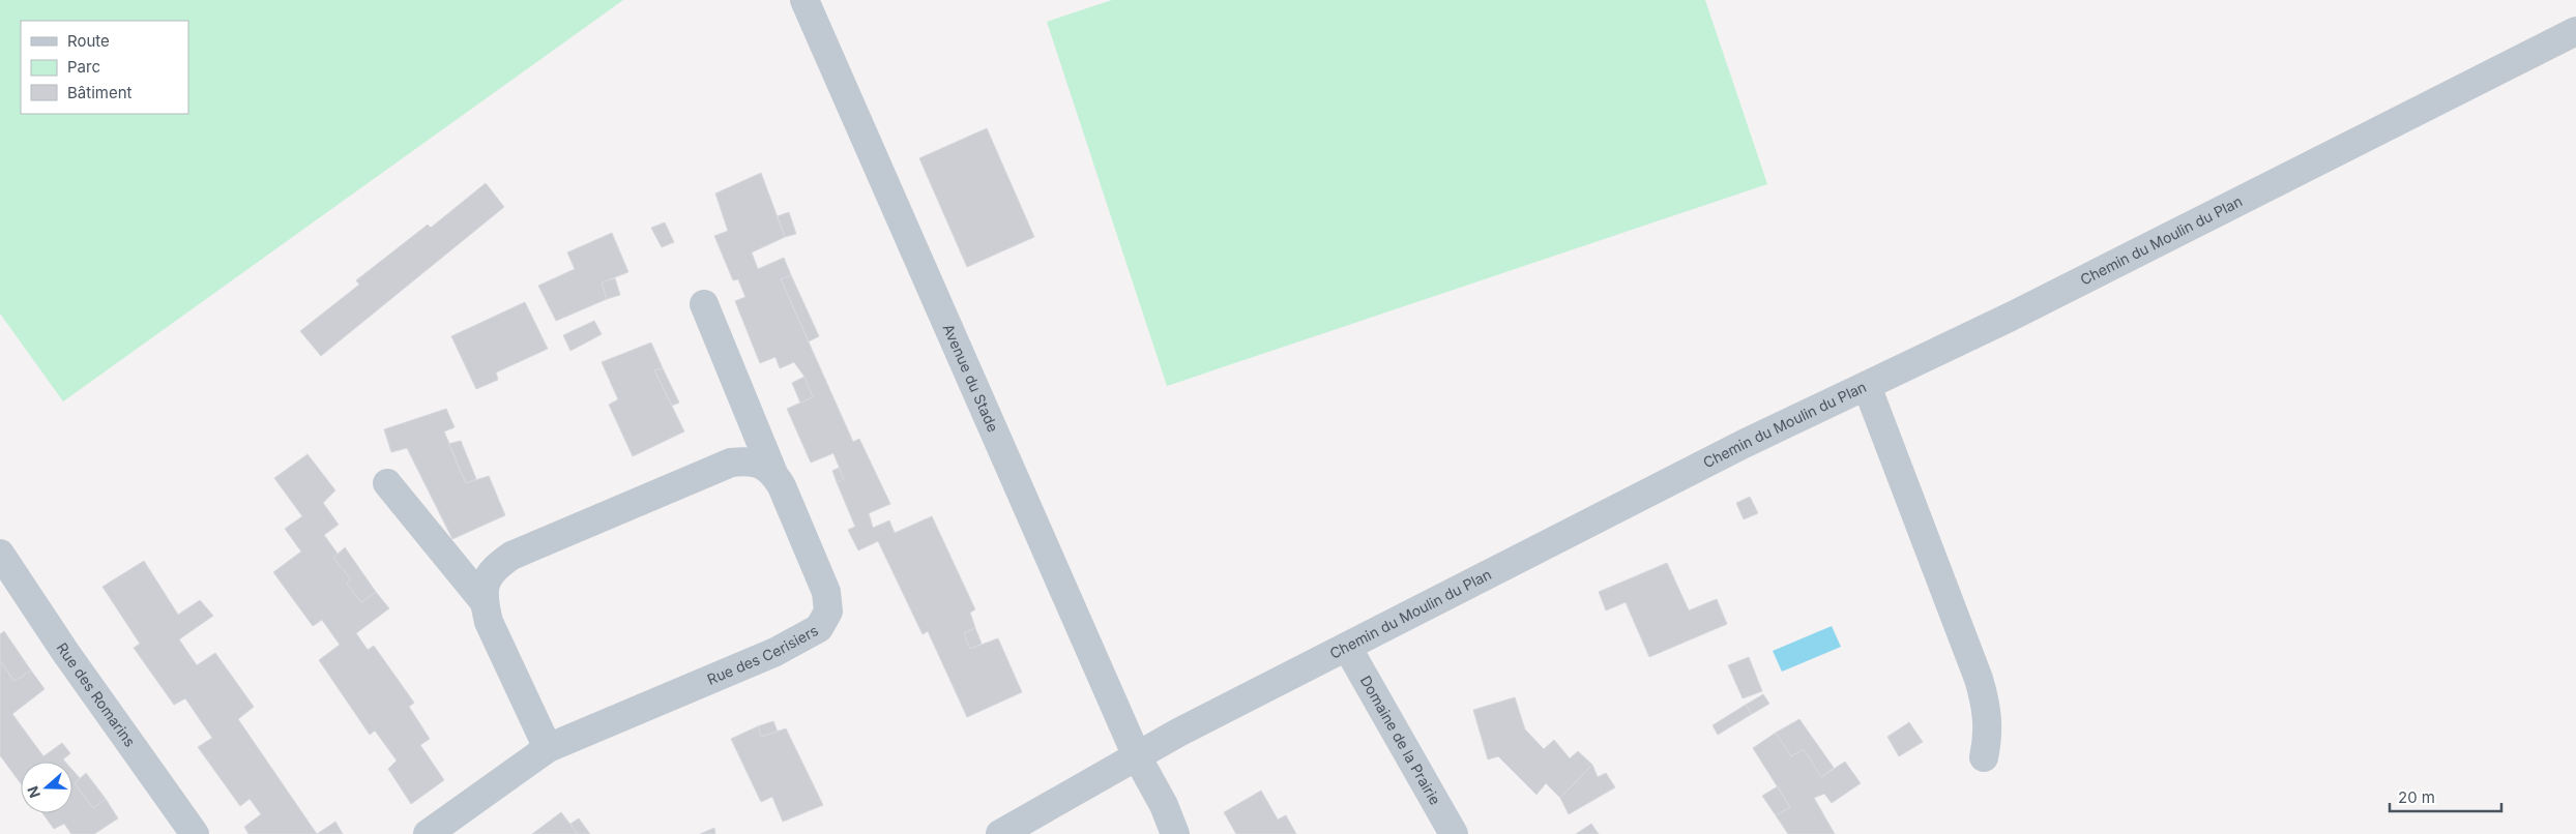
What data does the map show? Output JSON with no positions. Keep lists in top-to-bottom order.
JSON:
{
  "streets": {
    "street": [
      "Chemin du Moulin du Plan",
      "Avenue du Stade",
      "Rue des Cerisiers",
      "Rue des Romarins",
      "Domaine de la Prairie"
    ]
  },
  "crossings": [
    ["Chemin du Moulin du Plan", "Avenue du Stade"],
    ["Chemin du Moulin du Plan", "Domaine de la Prairie"]
  ],
  "legend": ["Route", "Parc", "Bâtiment"],
  "scale_bar": "20 m",
  "north": "left"
}
